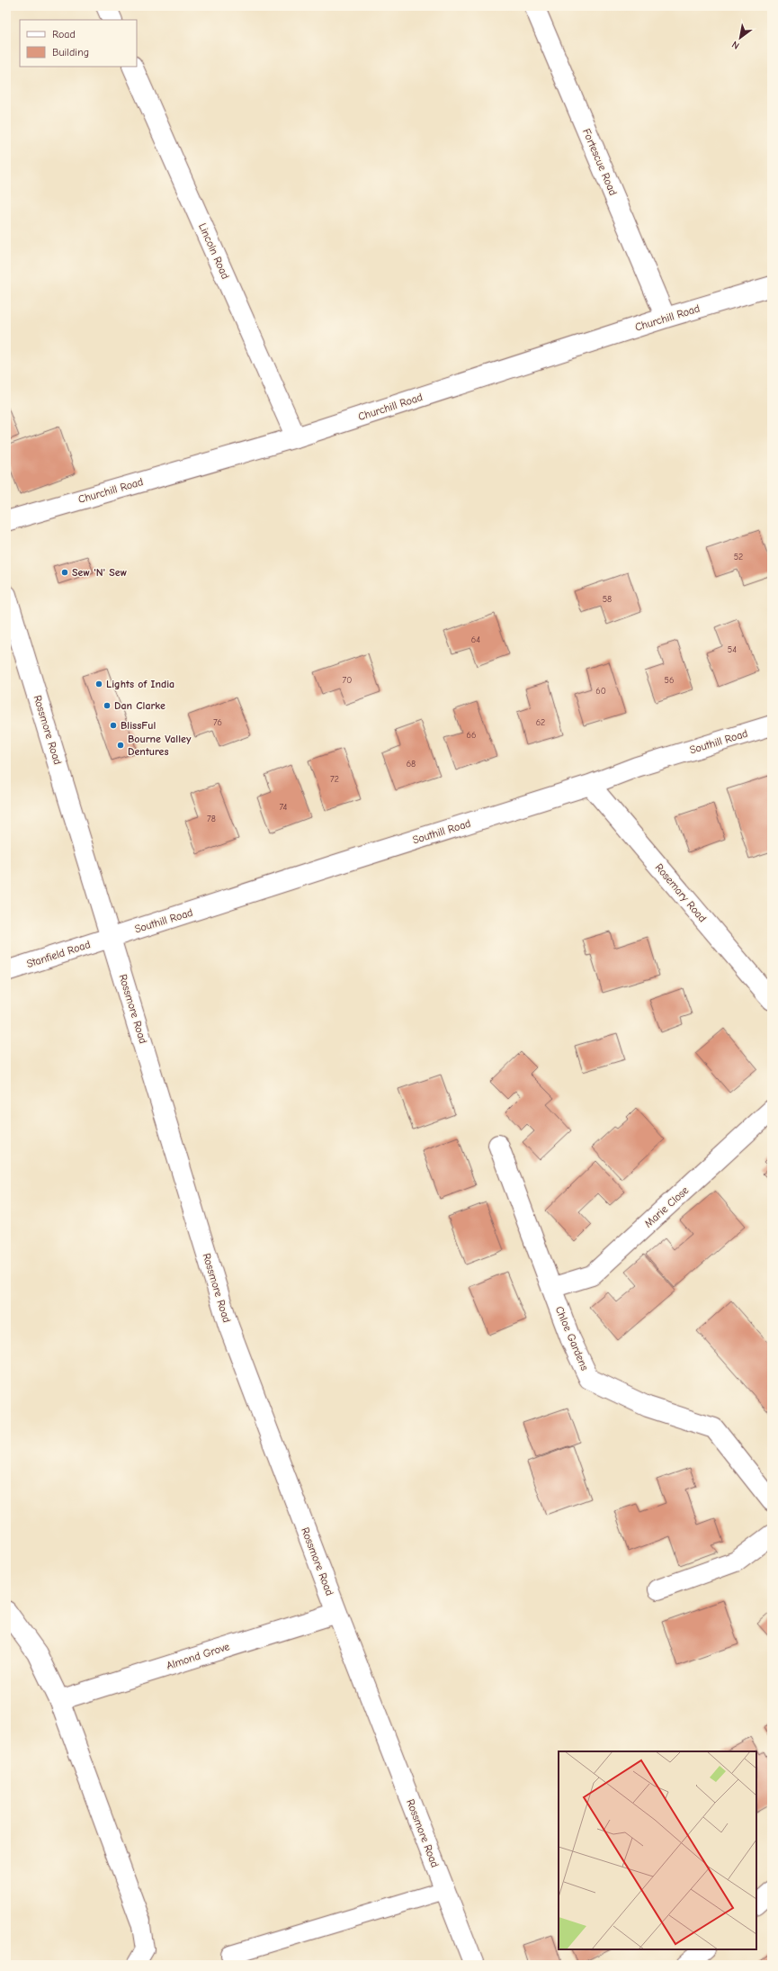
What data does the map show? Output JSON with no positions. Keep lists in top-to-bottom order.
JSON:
{
  "streets": {
    "street": [
      "Fortescue Road",
      "Lincoln Road",
      "Churchill Road",
      "Rossmore Road",
      "Southill Road",
      "Rosemary Road",
      "Stanfield Road",
      "Marie Close",
      "Chloe Gardens",
      "Almond Grove"
    ]
  },
  "crossings": [
    ["Fortescue Road", "Churchill Road"],
    ["Lincoln Road", "Churchill Road"],
    ["Rossmore Road", "Southill Road"],
    ["Rossmore Road", "Stanfield Road"],
    ["Rossmore Road", "Almond Grove"],
    ["Southill Road", "Rosemary Road"],
    ["Southill Road", "Stanfield Road"],
    ["Marie Close", "Chloe Gardens"]
  ],
  "places": [
    "Sew 'N' Sew",
    "Lights of India",
    "Dan Clarke",
    "BlissFul",
    "Bourne Valley Dentures"
  ],
  "house_numbers": [
    "52",
    "58",
    "64",
    "54",
    "70",
    "56",
    "60",
    "76",
    "62",
    "66",
    "68",
    "72",
    "74",
    "78"
  ],
  "legend": ["Road", "Building"],
  "north": "bottom left"
}
